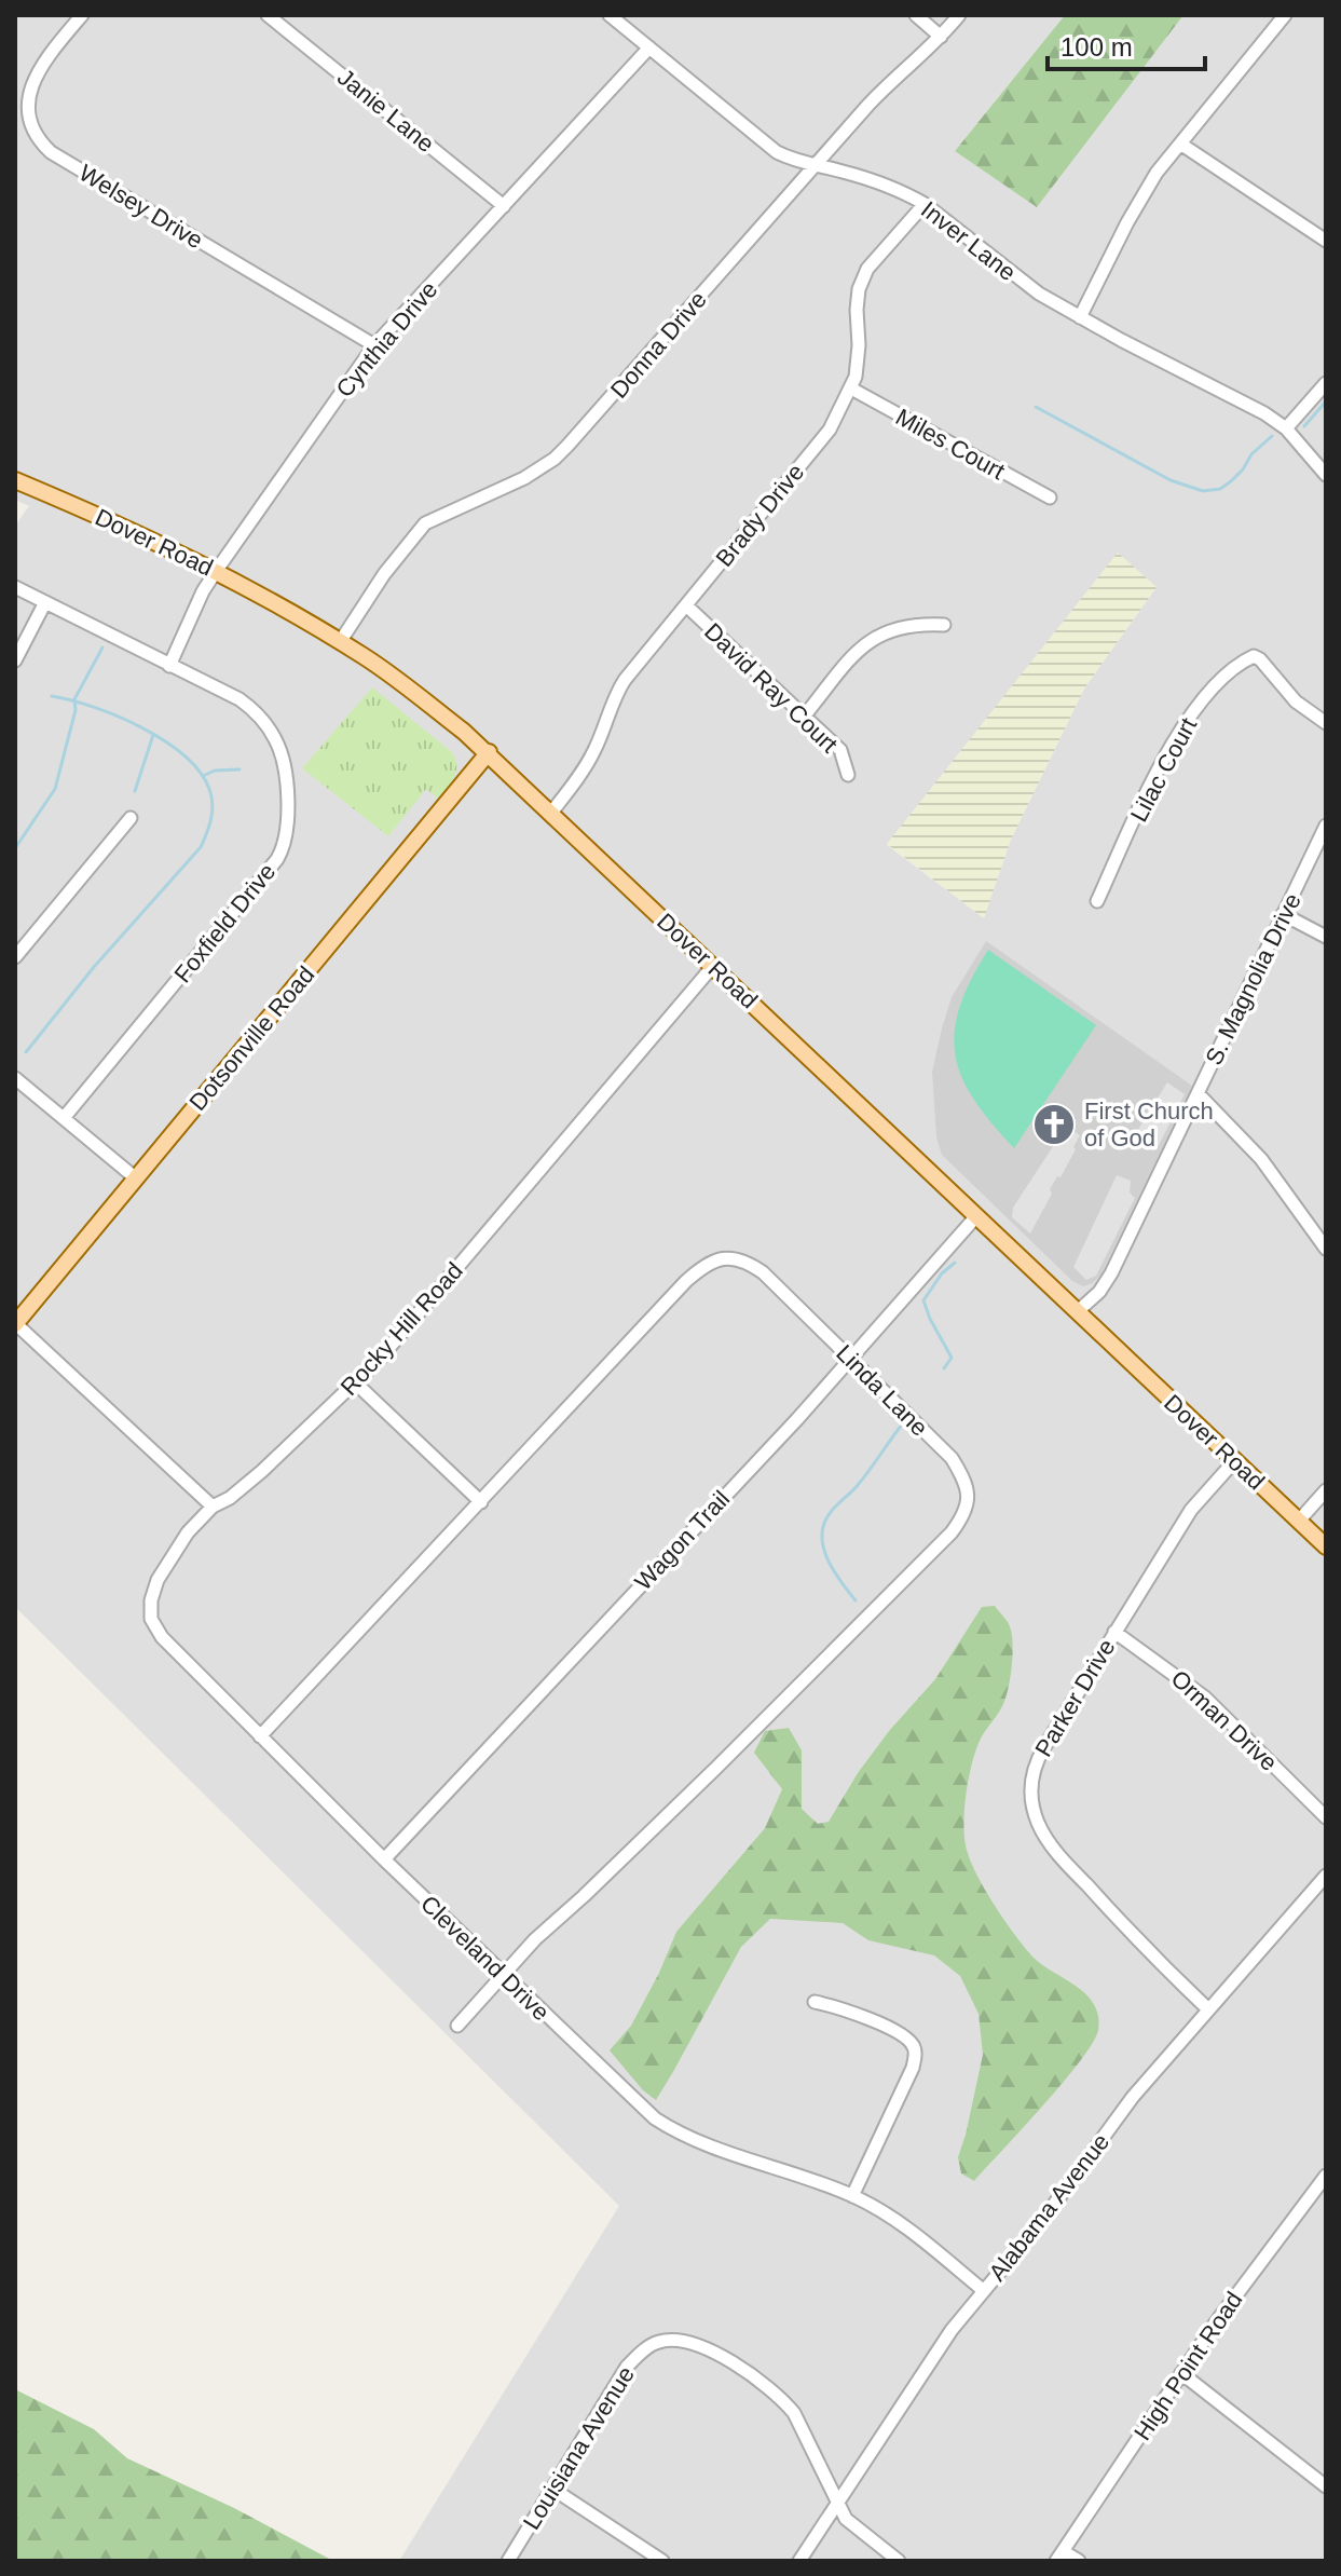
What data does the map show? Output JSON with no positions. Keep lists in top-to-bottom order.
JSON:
{
  "streets": {
    "main road": ["Dover Road", "Dotsonville Road"],
    "street": [
      "Janie Lane",
      "Welsey Drive",
      "Inver Lane",
      "Cynthia Drive",
      "Donna Drive",
      "Miles Court",
      "Brady Drive",
      "David Ray Court",
      "Lilac Court",
      "Foxfield Drive",
      "S. Magnolia Drive",
      "Rocky Hill Road",
      "Linda Lane",
      "Wagon Trail",
      "Parker Drive",
      "Orman Drive",
      "Cleveland Drive",
      "Alabama Avenue",
      "High Point Road",
      "Louisiana Avenue"
    ]
  },
  "crossings": [
    ["Janie Lane", "Cynthia Drive"],
    ["Welsey Drive", "Cynthia Drive"],
    ["Inver Lane", "Cynthia Drive"],
    ["Inver Lane", "Donna Drive"],
    ["Inver Lane", "Brady Drive"],
    ["Cynthia Drive", "Dover Road"],
    ["Cynthia Drive", "Foxfield Drive"],
    ["Donna Drive", "Dover Road"],
    ["Miles Court", "Brady Drive"],
    ["Brady Drive", "Dover Road"],
    ["Brady Drive", "David Ray Court"],
    ["Dover Road", "S. Magnolia Drive"],
    ["Dover Road", "Dotsonville Road"],
    ["Dover Road", "Rocky Hill Road"],
    ["Dover Road", "Wagon Trail"],
    ["Dover Road", "Parker Drive"],
    ["Rocky Hill Road", "Cleveland Drive"],
    ["Linda Lane", "Wagon Trail"],
    ["Linda Lane", "Cleveland Drive"],
    ["Wagon Trail", "Cleveland Drive"],
    ["Parker Drive", "Orman Drive"],
    ["Parker Drive", "Alabama Avenue"],
    ["Cleveland Drive", "Alabama Avenue"],
    ["Alabama Avenue", "Louisiana Avenue"]
  ],
  "places": {
    "church": ["First Church of God"]
  },
  "scale_bar": "100 m"
}
